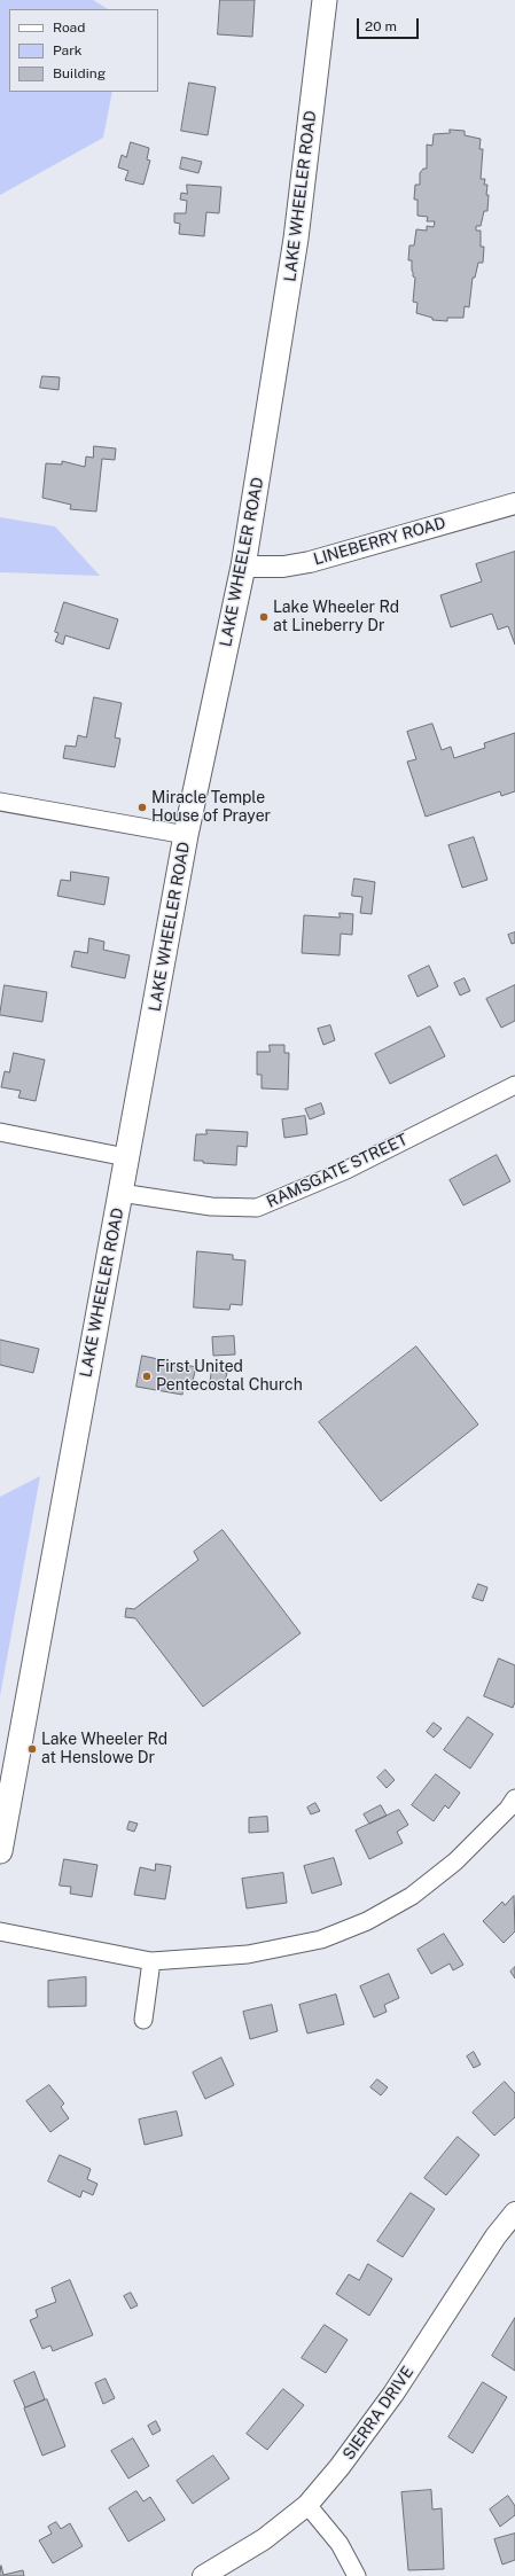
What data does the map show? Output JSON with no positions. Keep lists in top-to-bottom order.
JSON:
{
  "streets": {
    "main road": ["LAKE WHEELER ROAD"],
    "street": ["LINEBERRY ROAD", "RAMSGATE STREET", "SIERRA DRIVE"]
  },
  "crossings": [
    ["LAKE WHEELER ROAD", "LINEBERRY ROAD"],
    ["LAKE WHEELER ROAD", "RAMSGATE STREET"]
  ],
  "places": [
    "Lake Wheeler Rd at Lineberry Dr",
    "Miracle Temple House of Prayer",
    "First United Pentecostal Church",
    "Lake Wheeler Rd at Henslowe Dr"
  ],
  "legend": ["Road", "Park", "Building"],
  "scale_bar": "20 m"
}
